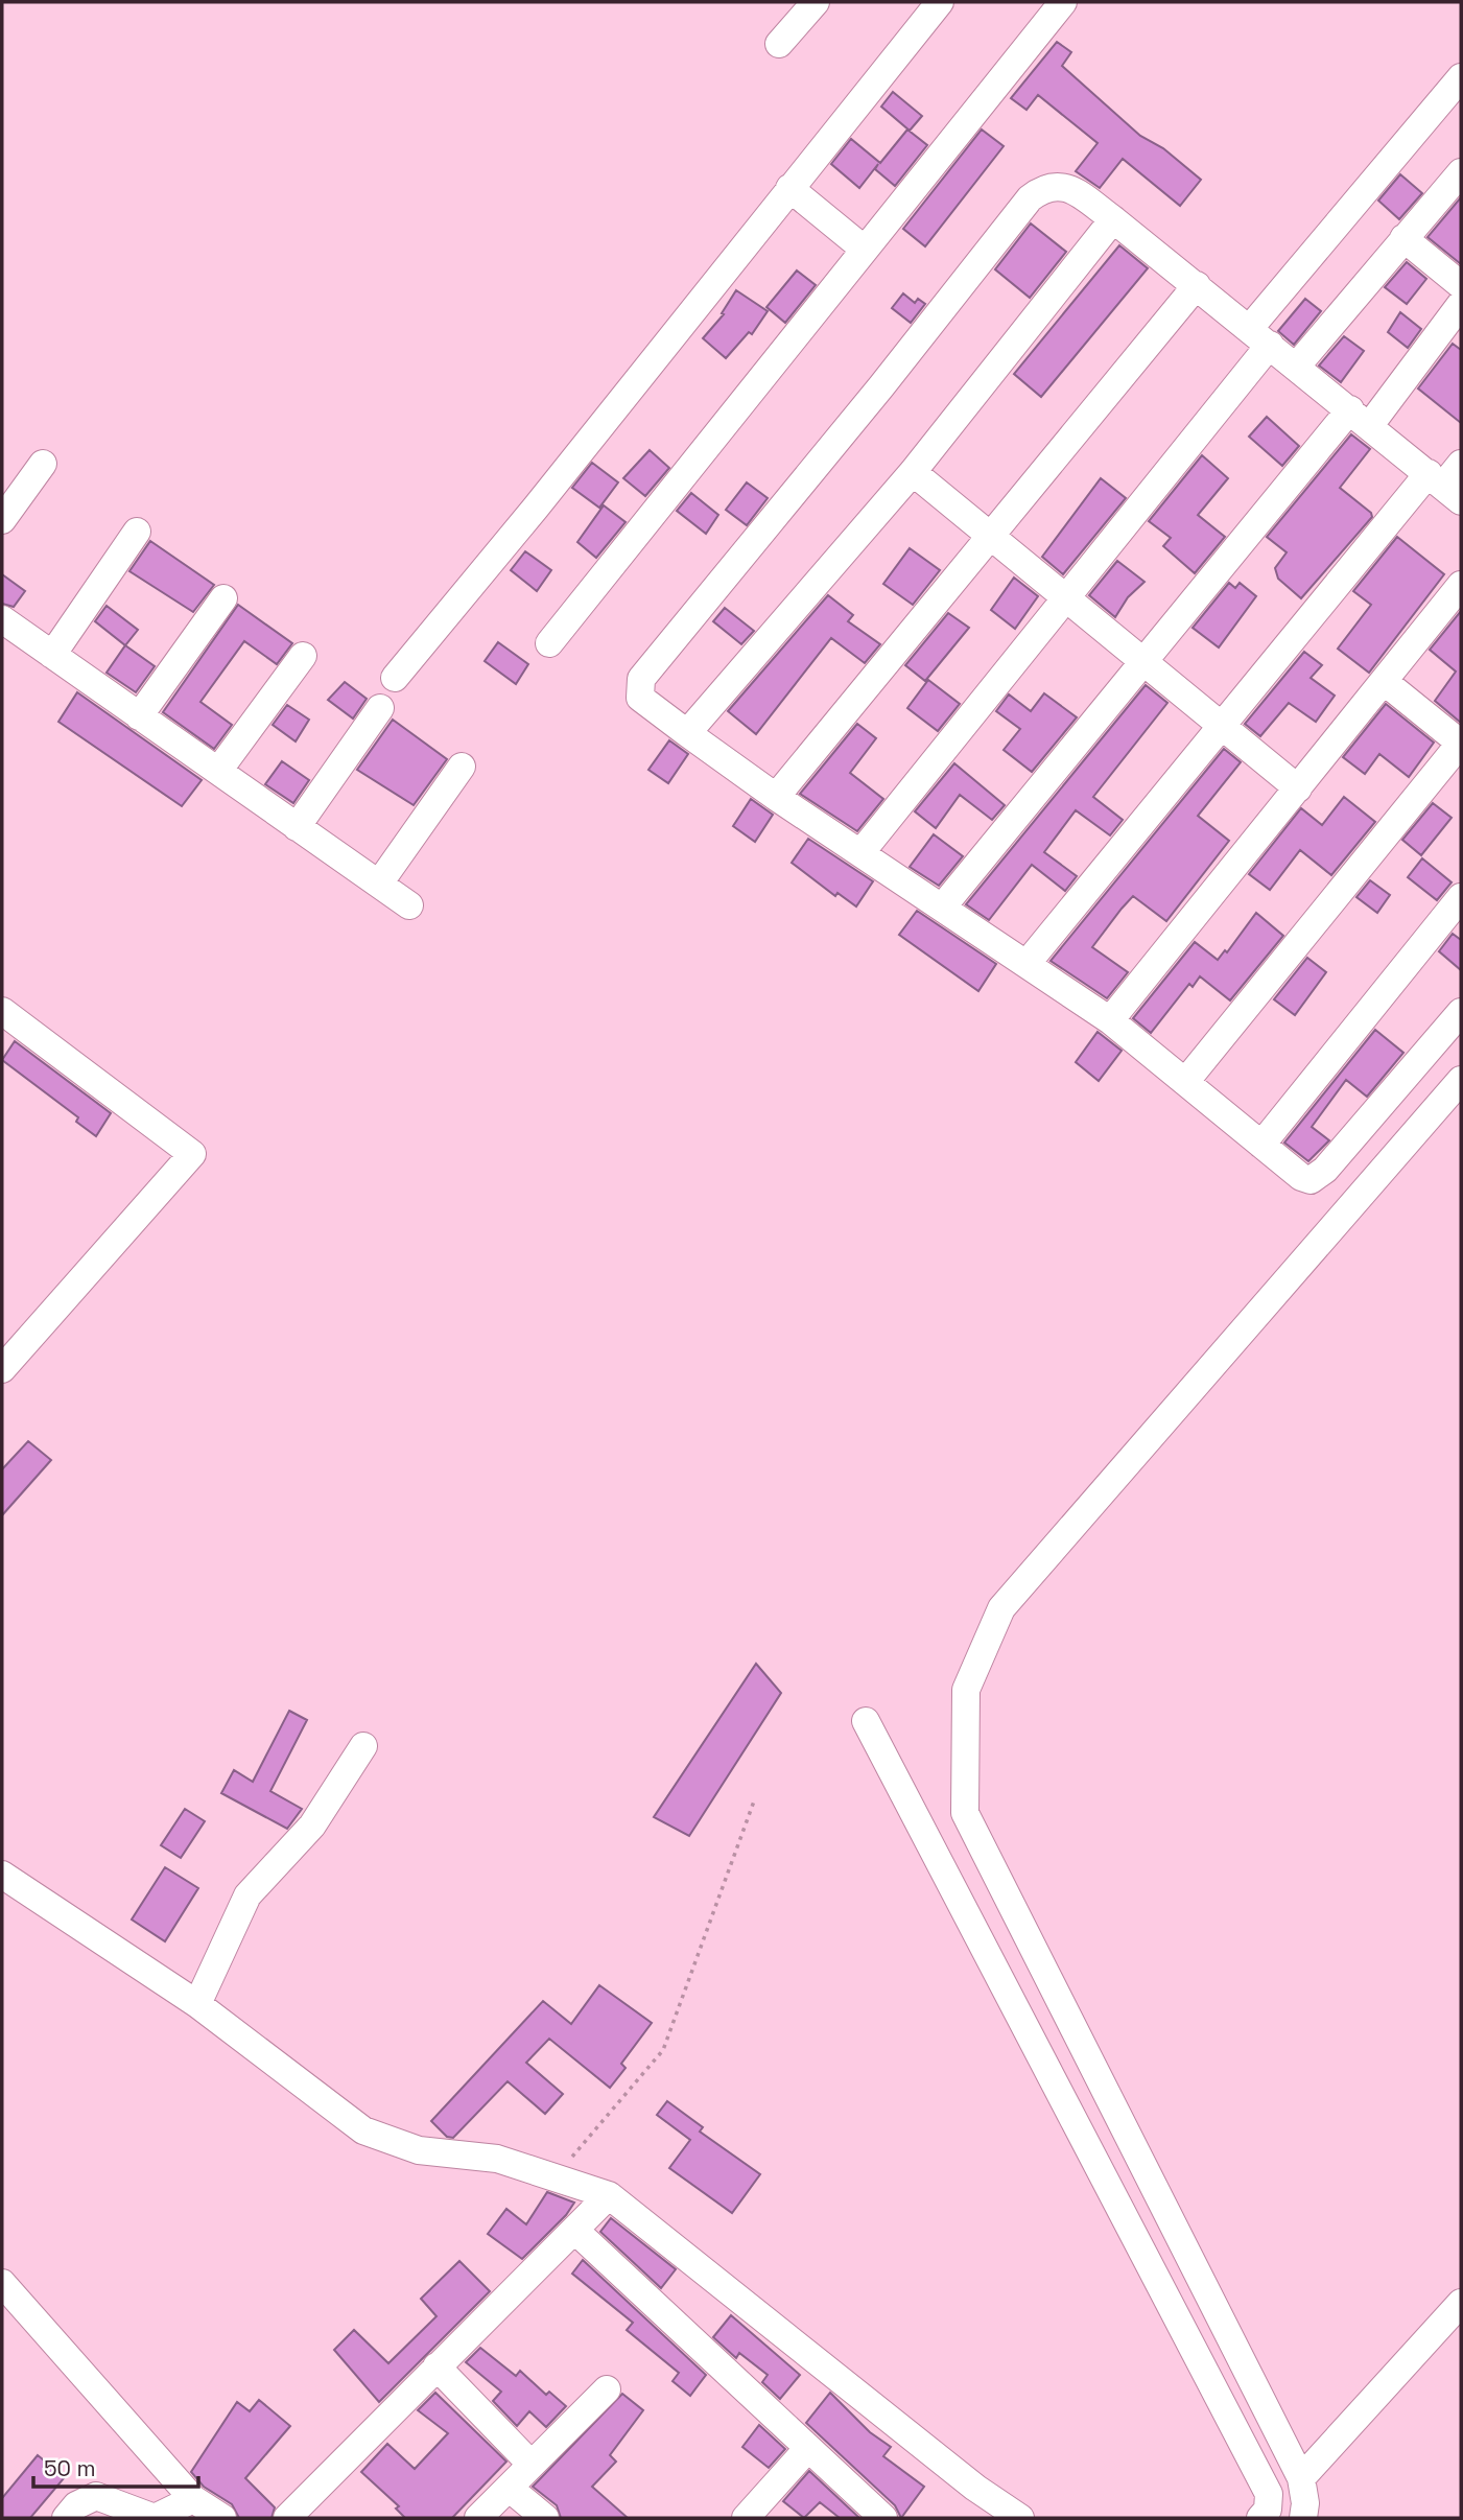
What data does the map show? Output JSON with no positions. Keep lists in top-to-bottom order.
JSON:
{
  "scale_bar": "50 m"
}
